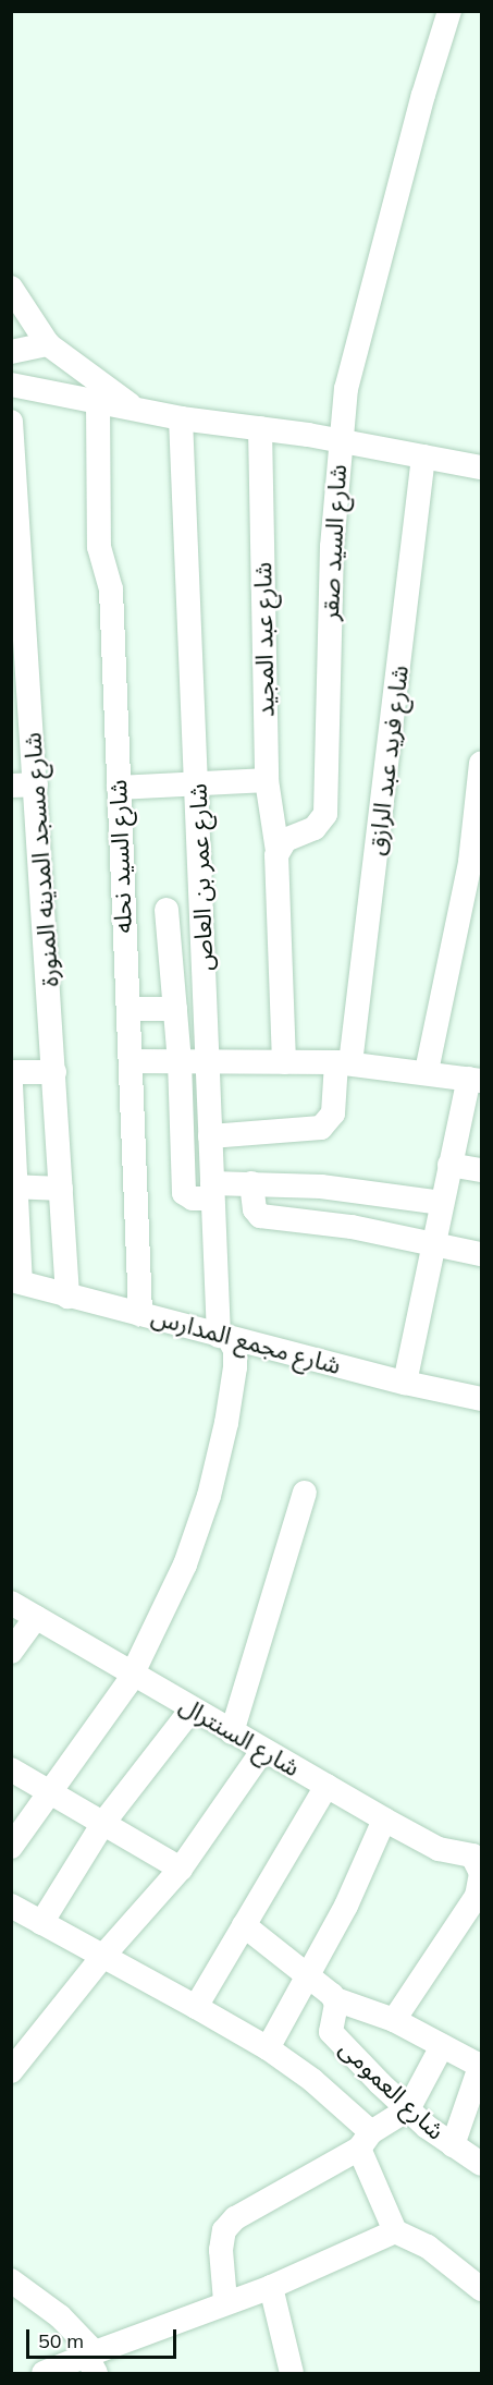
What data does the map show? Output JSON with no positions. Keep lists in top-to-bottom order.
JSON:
{
  "streets": {
    "street": [
      "شارع السيد صقر",
      "شارع عبد المجيد",
      "شارع فريد عبد الرازق",
      "شارع السيد نحله",
      "شارع مسجد المدينه المنورة",
      "شارع عمر بن العاص",
      "شارع مجمع المدارس",
      "شارع السنترال",
      "شارع العمومى"
    ]
  },
  "crossings": [
    ["شارع السيد صقر", "شارع عبد المجيد"],
    ["شارع فريد عبد الرازق", "شارع عمر بن العاص"],
    ["شارع السيد نحله", "شارع مجمع المدارس"],
    ["شارع مسجد المدينه المنورة", "شارع مجمع المدارس"],
    ["شارع عمر بن العاص", "شارع مجمع المدارس"],
    ["شارع عمر بن العاص", "شارع السنترال"]
  ],
  "scale_bar": "50 m"
}
